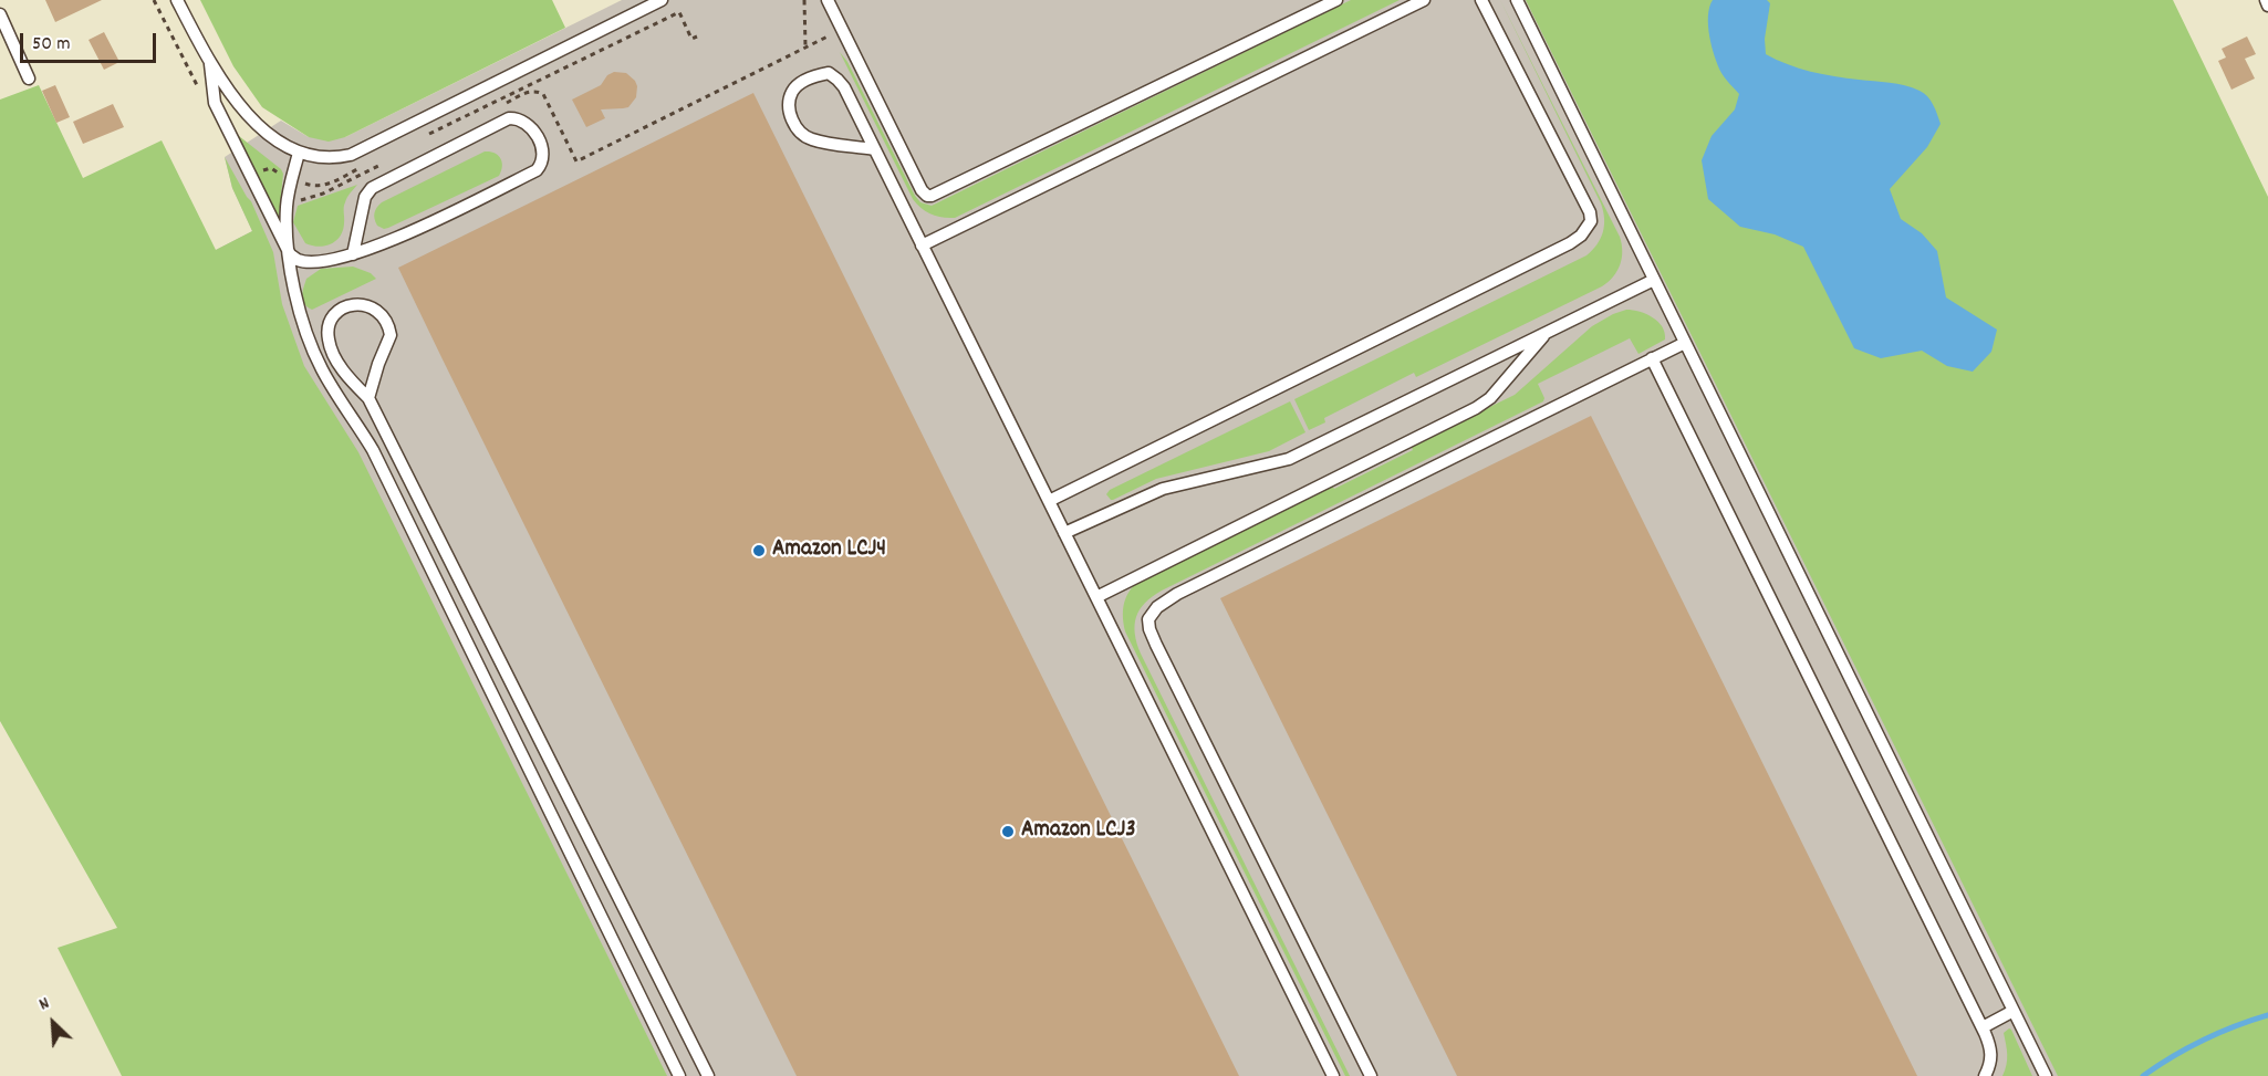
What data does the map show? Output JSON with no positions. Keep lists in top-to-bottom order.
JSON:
{
  "places": ["Amazon LCJ4", "Amazon LCJ3"],
  "scale_bar": "50 m",
  "north": "top left"
}
